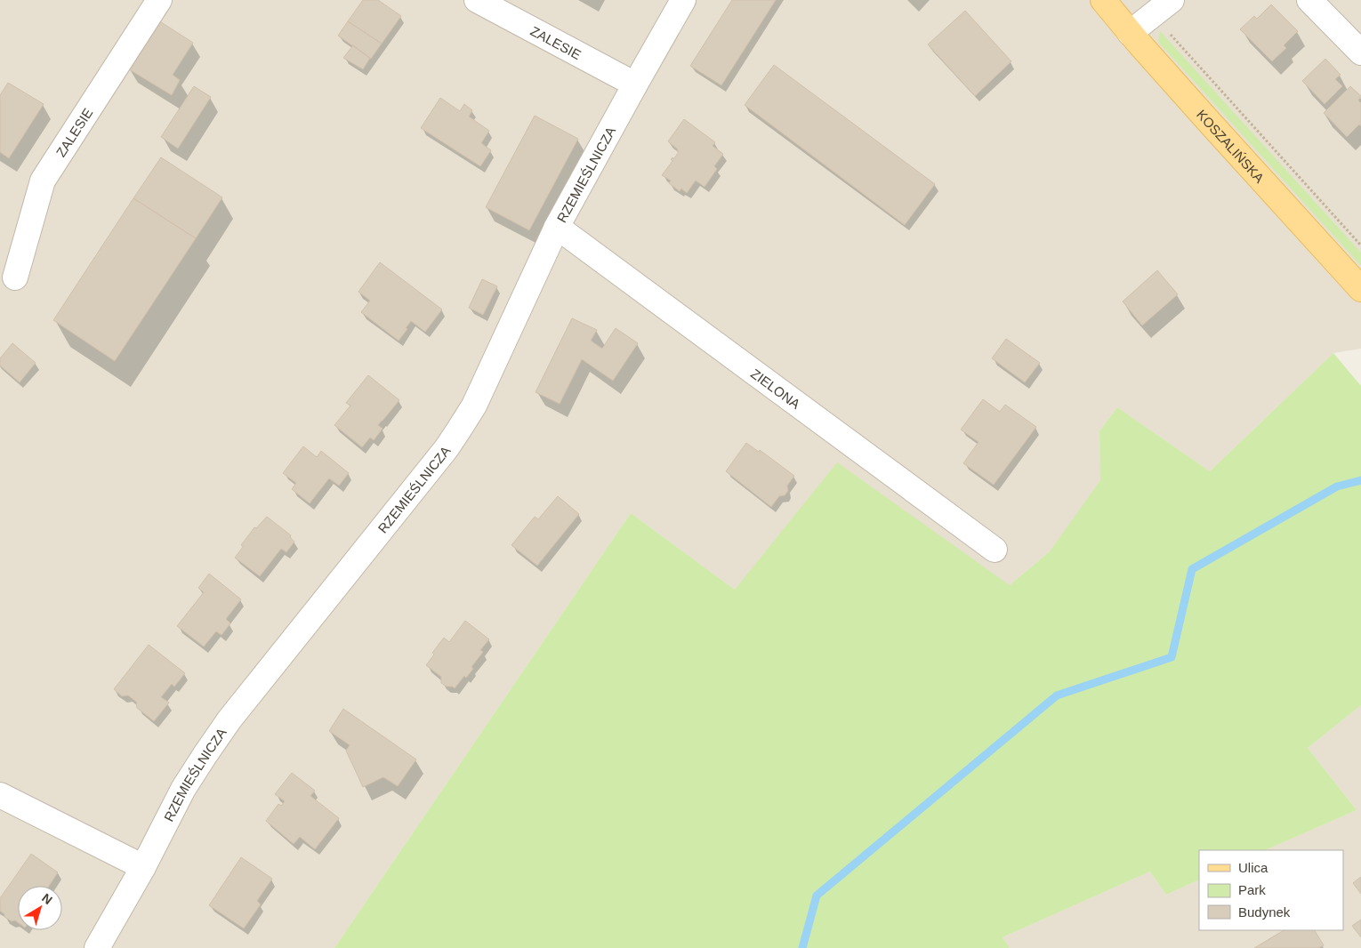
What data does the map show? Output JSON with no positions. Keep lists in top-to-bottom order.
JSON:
{
  "streets": {
    "main road": ["KOSZALIŃSKA"],
    "street": ["ZALESIE", "RZEMIEŚLNICZA", "ZIELONA"]
  },
  "crossings": [
    ["ZALESIE", "RZEMIEŚLNICZA"],
    ["RZEMIEŚLNICZA", "ZIELONA"]
  ],
  "legend": ["Ulica", "Park", "Budynek"],
  "north": "top right"
}
